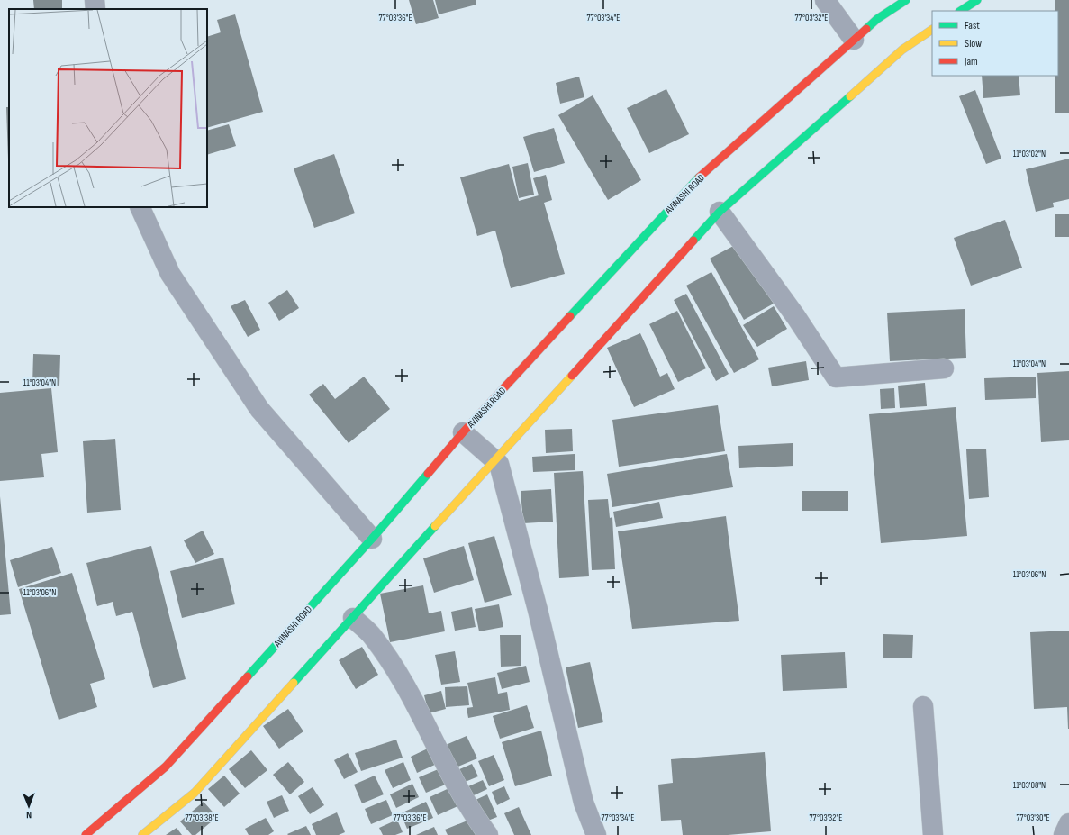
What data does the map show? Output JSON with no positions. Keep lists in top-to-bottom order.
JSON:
{
  "streets": {
    "main road": ["AVINASHI ROAD"]
  },
  "legend": ["Fast", "Slow", "Jam"],
  "north": "bottom",
  "coordinates": [
    "77°03'36\"E",
    "77°03'34\"E",
    "77°03'32\"E",
    "11°03'02\"N",
    "11°03'04\"N",
    "11°03'06\"N",
    "11°03'08\"N",
    "77°03'38\"E",
    "77°03'30\"E"
  ]
}
